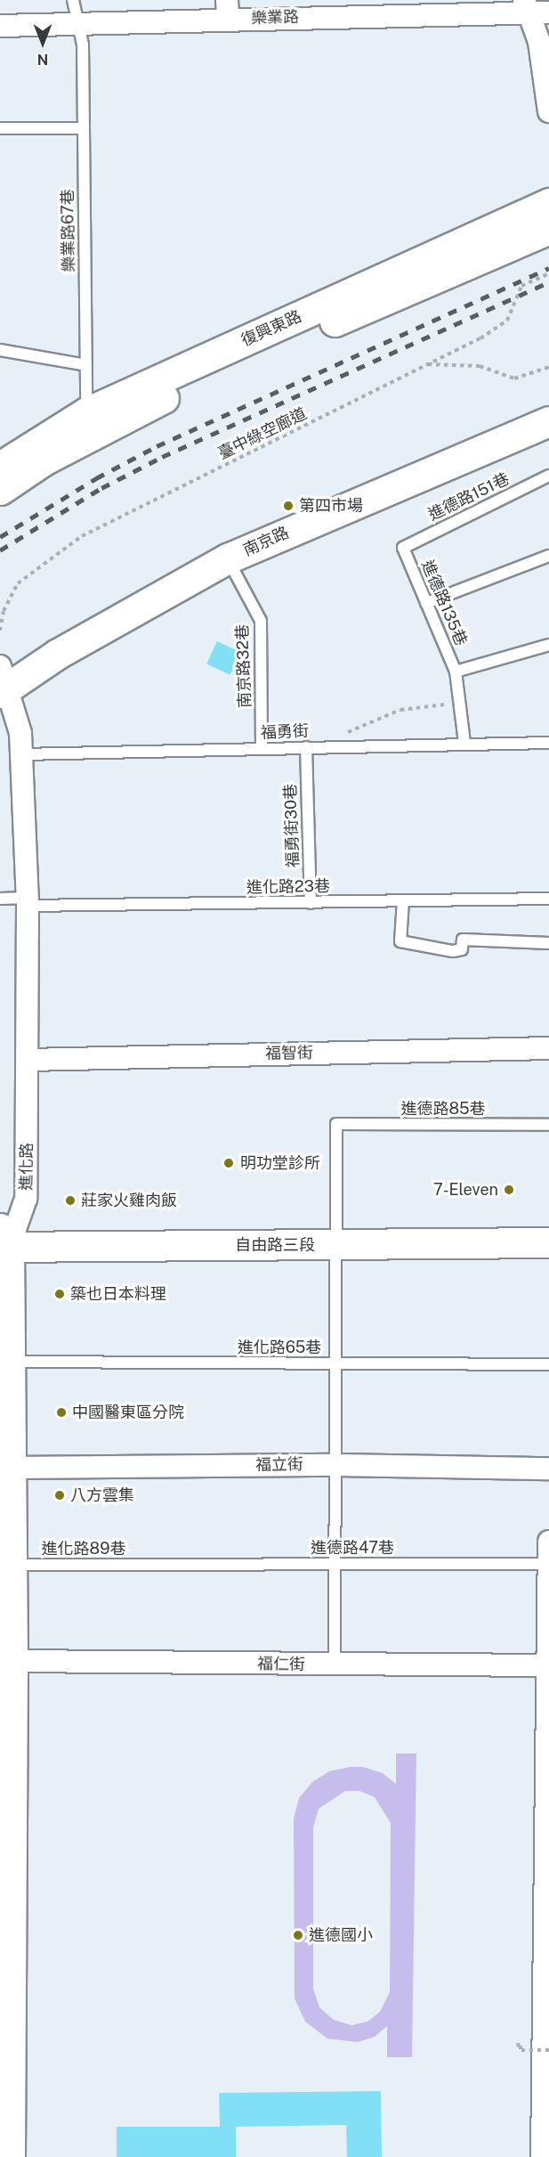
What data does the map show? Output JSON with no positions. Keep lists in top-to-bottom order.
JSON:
{
  "streets": {
    "street": [
      "樂業路",
      "復興東路",
      "南京路",
      "福智街",
      "進化路",
      "自由路三段",
      "福立街",
      "福仁街"
    ],
    "lane": [
      "樂業路67巷",
      "進德路151巷",
      "進德路135巷",
      "南京路32巷",
      "福勇街",
      "福勇街30巷",
      "進化路23巷",
      "進德路85巷",
      "進化路65巷",
      "進德路47巷",
      "進化路89巷"
    ],
    "path": ["臺中綠空廊道"]
  },
  "crossings": [
    ["樂業路", "樂業路67巷"],
    ["樂業路67巷", "復興東路"],
    ["進德路151巷", "進德路135巷"],
    ["南京路", "南京路32巷"],
    ["南京路", "進化路"],
    ["進德路135巷", "福勇街"],
    ["南京路32巷", "福勇街"],
    ["福勇街", "福勇街30巷"],
    ["福勇街", "進化路"],
    ["福勇街30巷", "進化路23巷"],
    ["進化路23巷", "進化路"],
    ["福智街", "進化路"],
    ["進德路85巷", "自由路三段"],
    ["進化路", "自由路三段"],
    ["進化路", "進化路65巷"],
    ["進化路", "福立街"],
    ["進化路", "進化路89巷"],
    ["進化路", "福仁街"],
    ["進德路47巷", "進化路89巷"]
  ],
  "places": [
    "第四市場",
    "明功堂診所",
    "7-Eleven",
    "莊家火雞肉飯",
    "築也日本料理",
    "中國醫東區分院",
    "八方雲集",
    "進德國小"
  ],
  "north": "bottom"
}
